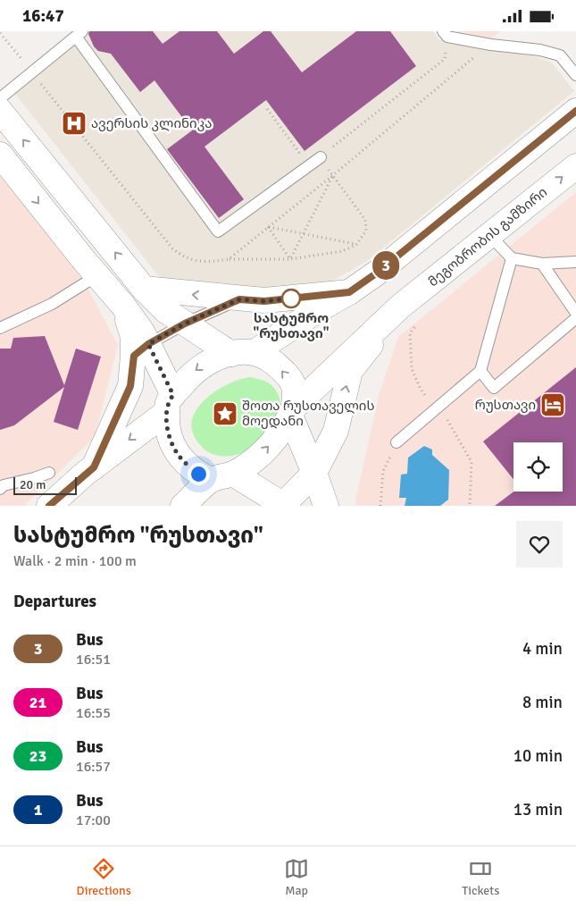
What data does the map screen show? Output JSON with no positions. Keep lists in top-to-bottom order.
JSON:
{
  "streets": {
    "street": ["მეგობრობის გამზირი"]
  },
  "places": {
    "hospital": ["ავერსის კლინიკა"],
    "other": ["სასტუმრო \"რუსთავი\""],
    "hotel": ["რუსთავი"],
    "place": ["შოთა რუსთაველის მოედანი"]
  },
  "lines": ["bus line 3"],
  "scale_bar": "20 m",
  "page": {
    "status": "16:47",
    "on_map": "3",
    "scale": "20 m",
    "heading": [
      ["სასტუმრო \"რუსთავი\"", "Walk · 2 min · 100 m"],
      "Departures"
    ],
    "list": [
      {
        "mark": "3",
        "name": "Bus",
        "note": "16:51",
        "value": "4 min"
      },
      {
        "mark": "21",
        "name": "Bus",
        "note": "16:55",
        "value": "8 min"
      },
      {
        "mark": "23",
        "name": "Bus",
        "note": "16:57",
        "value": "10 min"
      },
      {
        "mark": "1",
        "name": "Bus",
        "note": "17:00",
        "value": "13 min"
      }
    ],
    "tabs": ["Directions", "Map", "Tickets"]
  }
}
